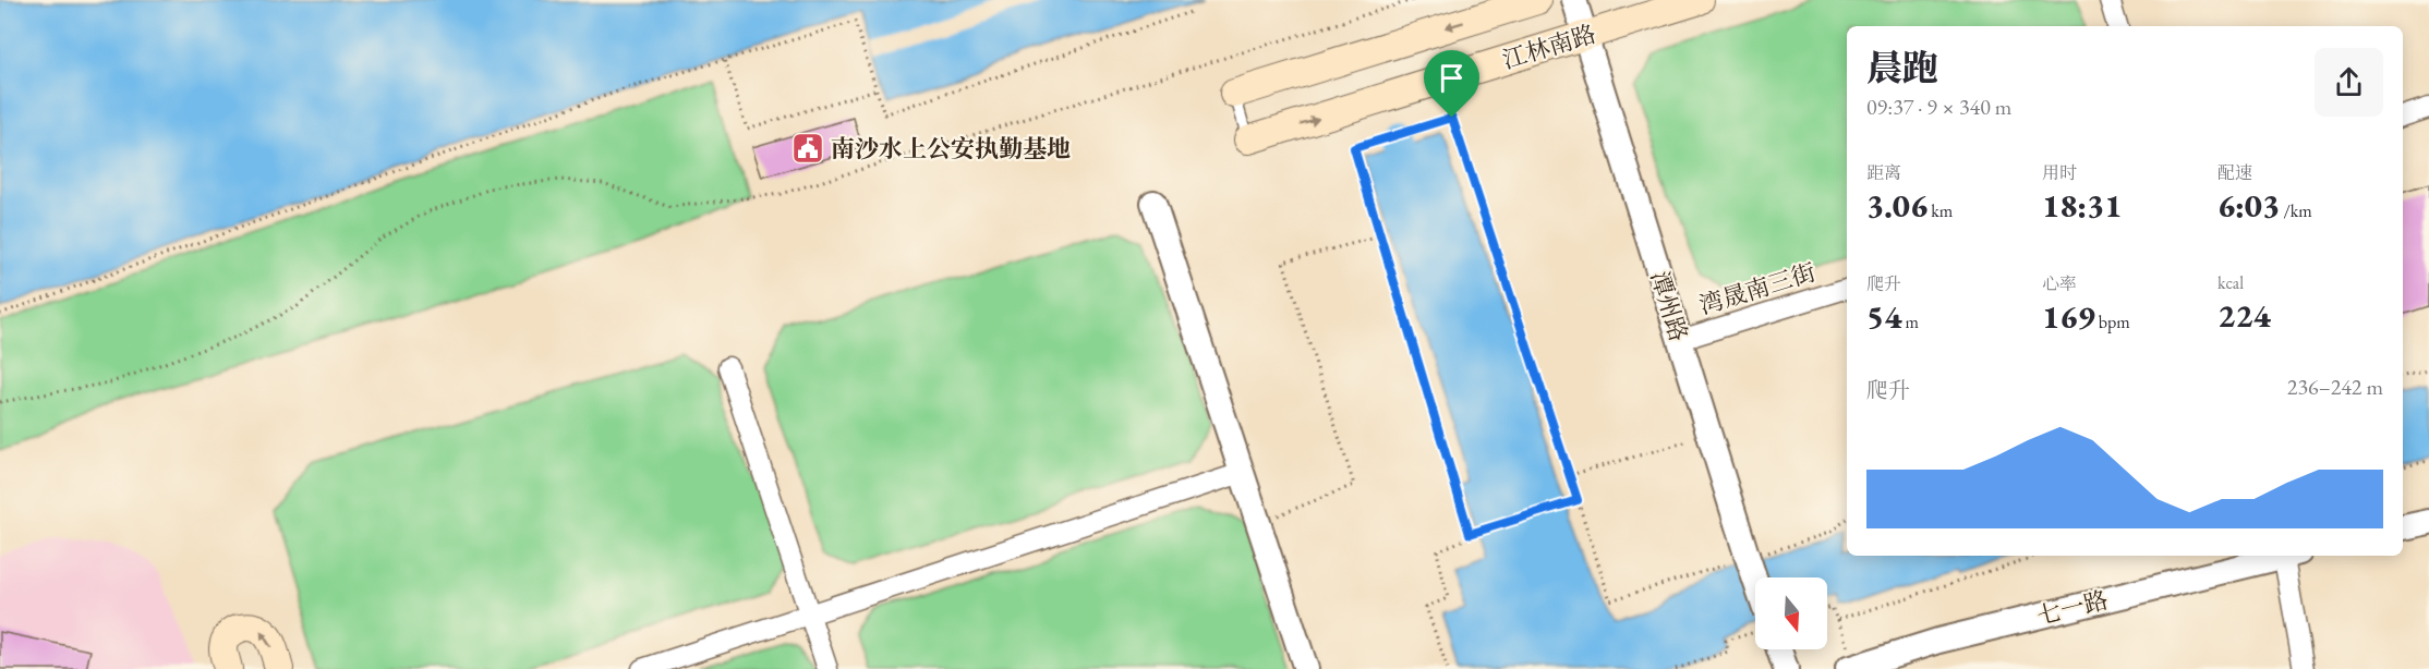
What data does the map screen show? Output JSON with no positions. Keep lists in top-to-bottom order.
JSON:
{
  "streets": {
    "main road": ["江林南路"],
    "street": ["湾晟南三街", "潭州路", "七一路"]
  },
  "crossings": [
    ["江林南路", "潭州路"],
    ["湾晟南三街", "潭州路"]
  ],
  "places": {
    "public building": ["南沙水上公安执勤基地"]
  },
  "north": "bottom",
  "page": {
    "heading": ["晨跑", "09:37 · 9 × 340 m"],
    "stats": [
      ["距离", "3.06 km"],
      ["用时", "18:31"],
      ["配速", "6:03 /km"],
      ["爬升", "54 m"],
      ["心率", "169 bpm"],
      ["kcal", "224"]
    ],
    "chart": ["爬升", "236–242 m"]
  }
}
